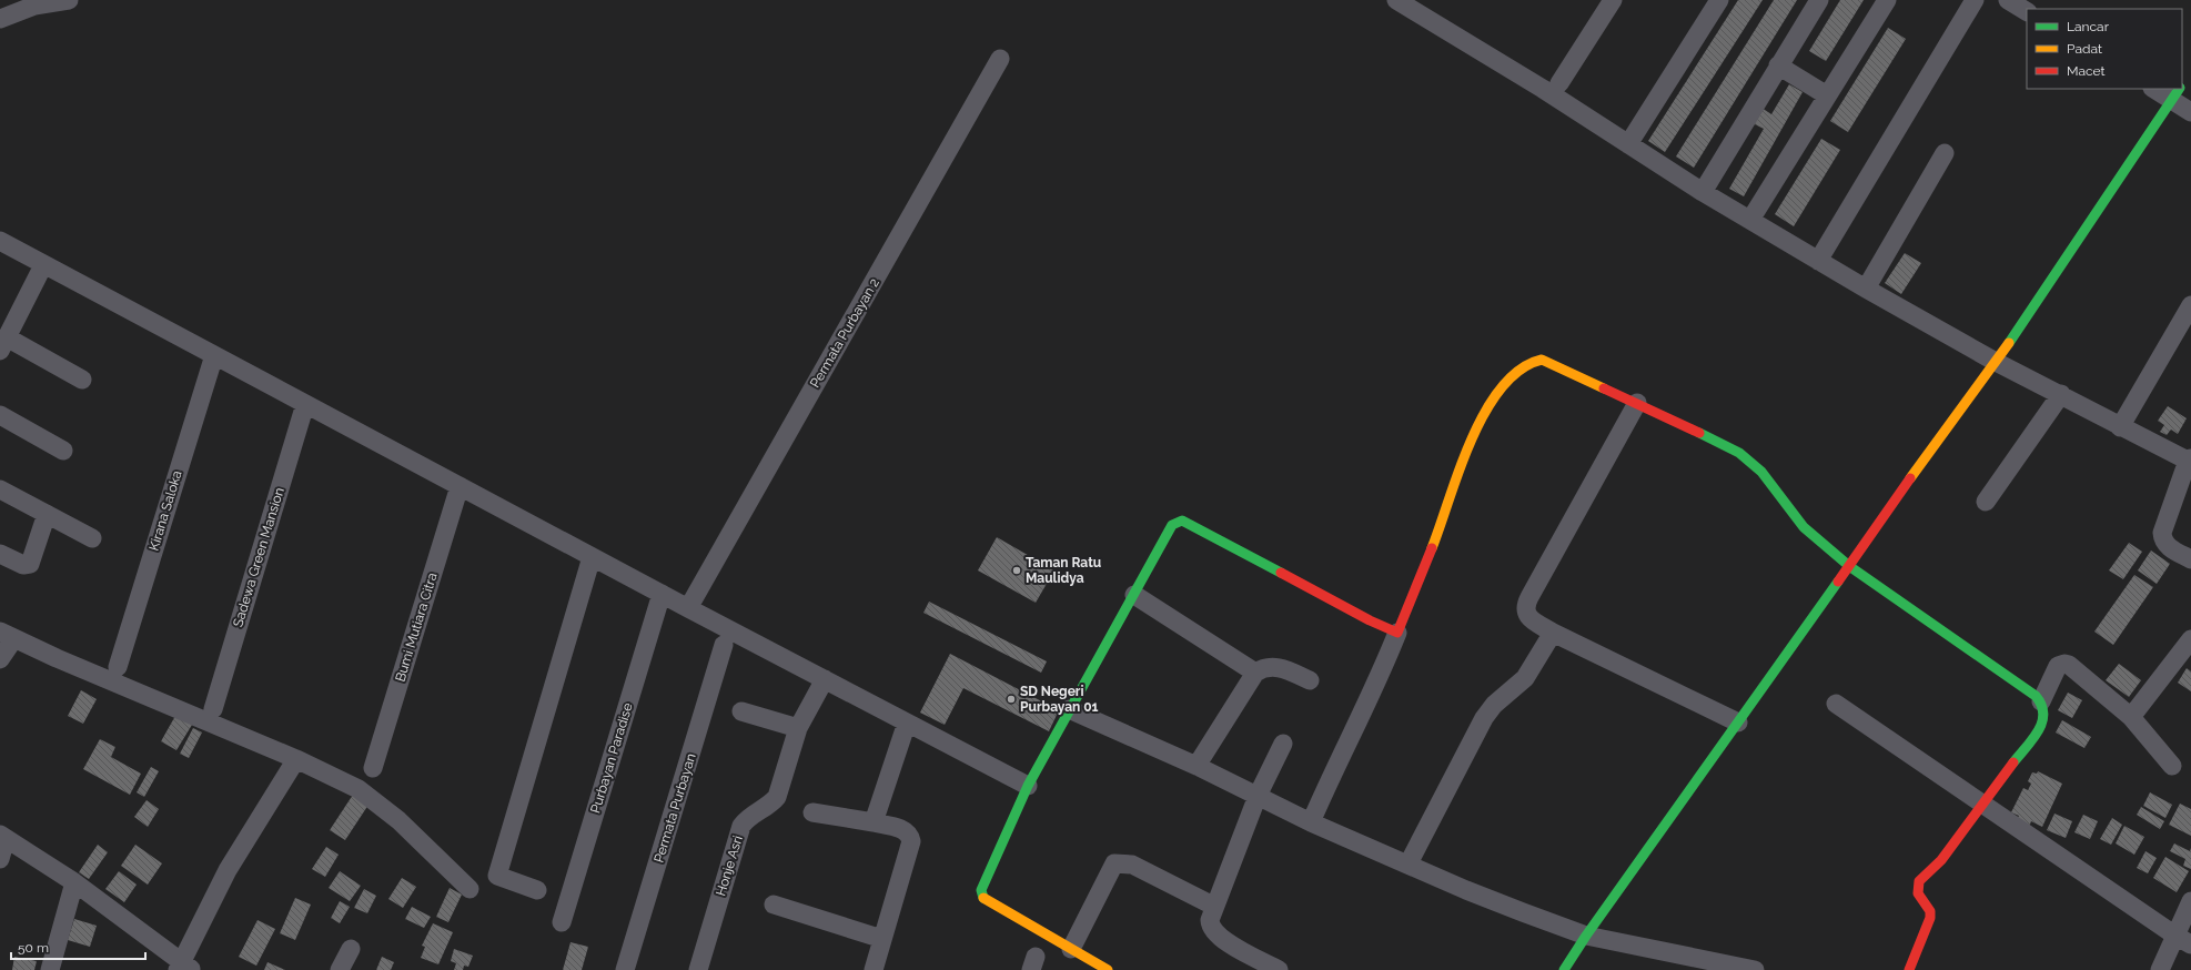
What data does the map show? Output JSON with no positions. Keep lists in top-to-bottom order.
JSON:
{
  "streets": {
    "street": [
      "Permata Purbayan 2",
      "Kirana Saloka",
      "Sadewa Green Mansion",
      "Bumi Mutiara Citra",
      "Purbayan Paradise",
      "Permata Purbayan",
      "Honje Asri"
    ]
  },
  "places": ["Taman Ratu Maulidya", "SD Negeri Purbayan 01"],
  "legend": ["Lancar", "Padat", "Macet"],
  "scale_bar": "50 m"
}
